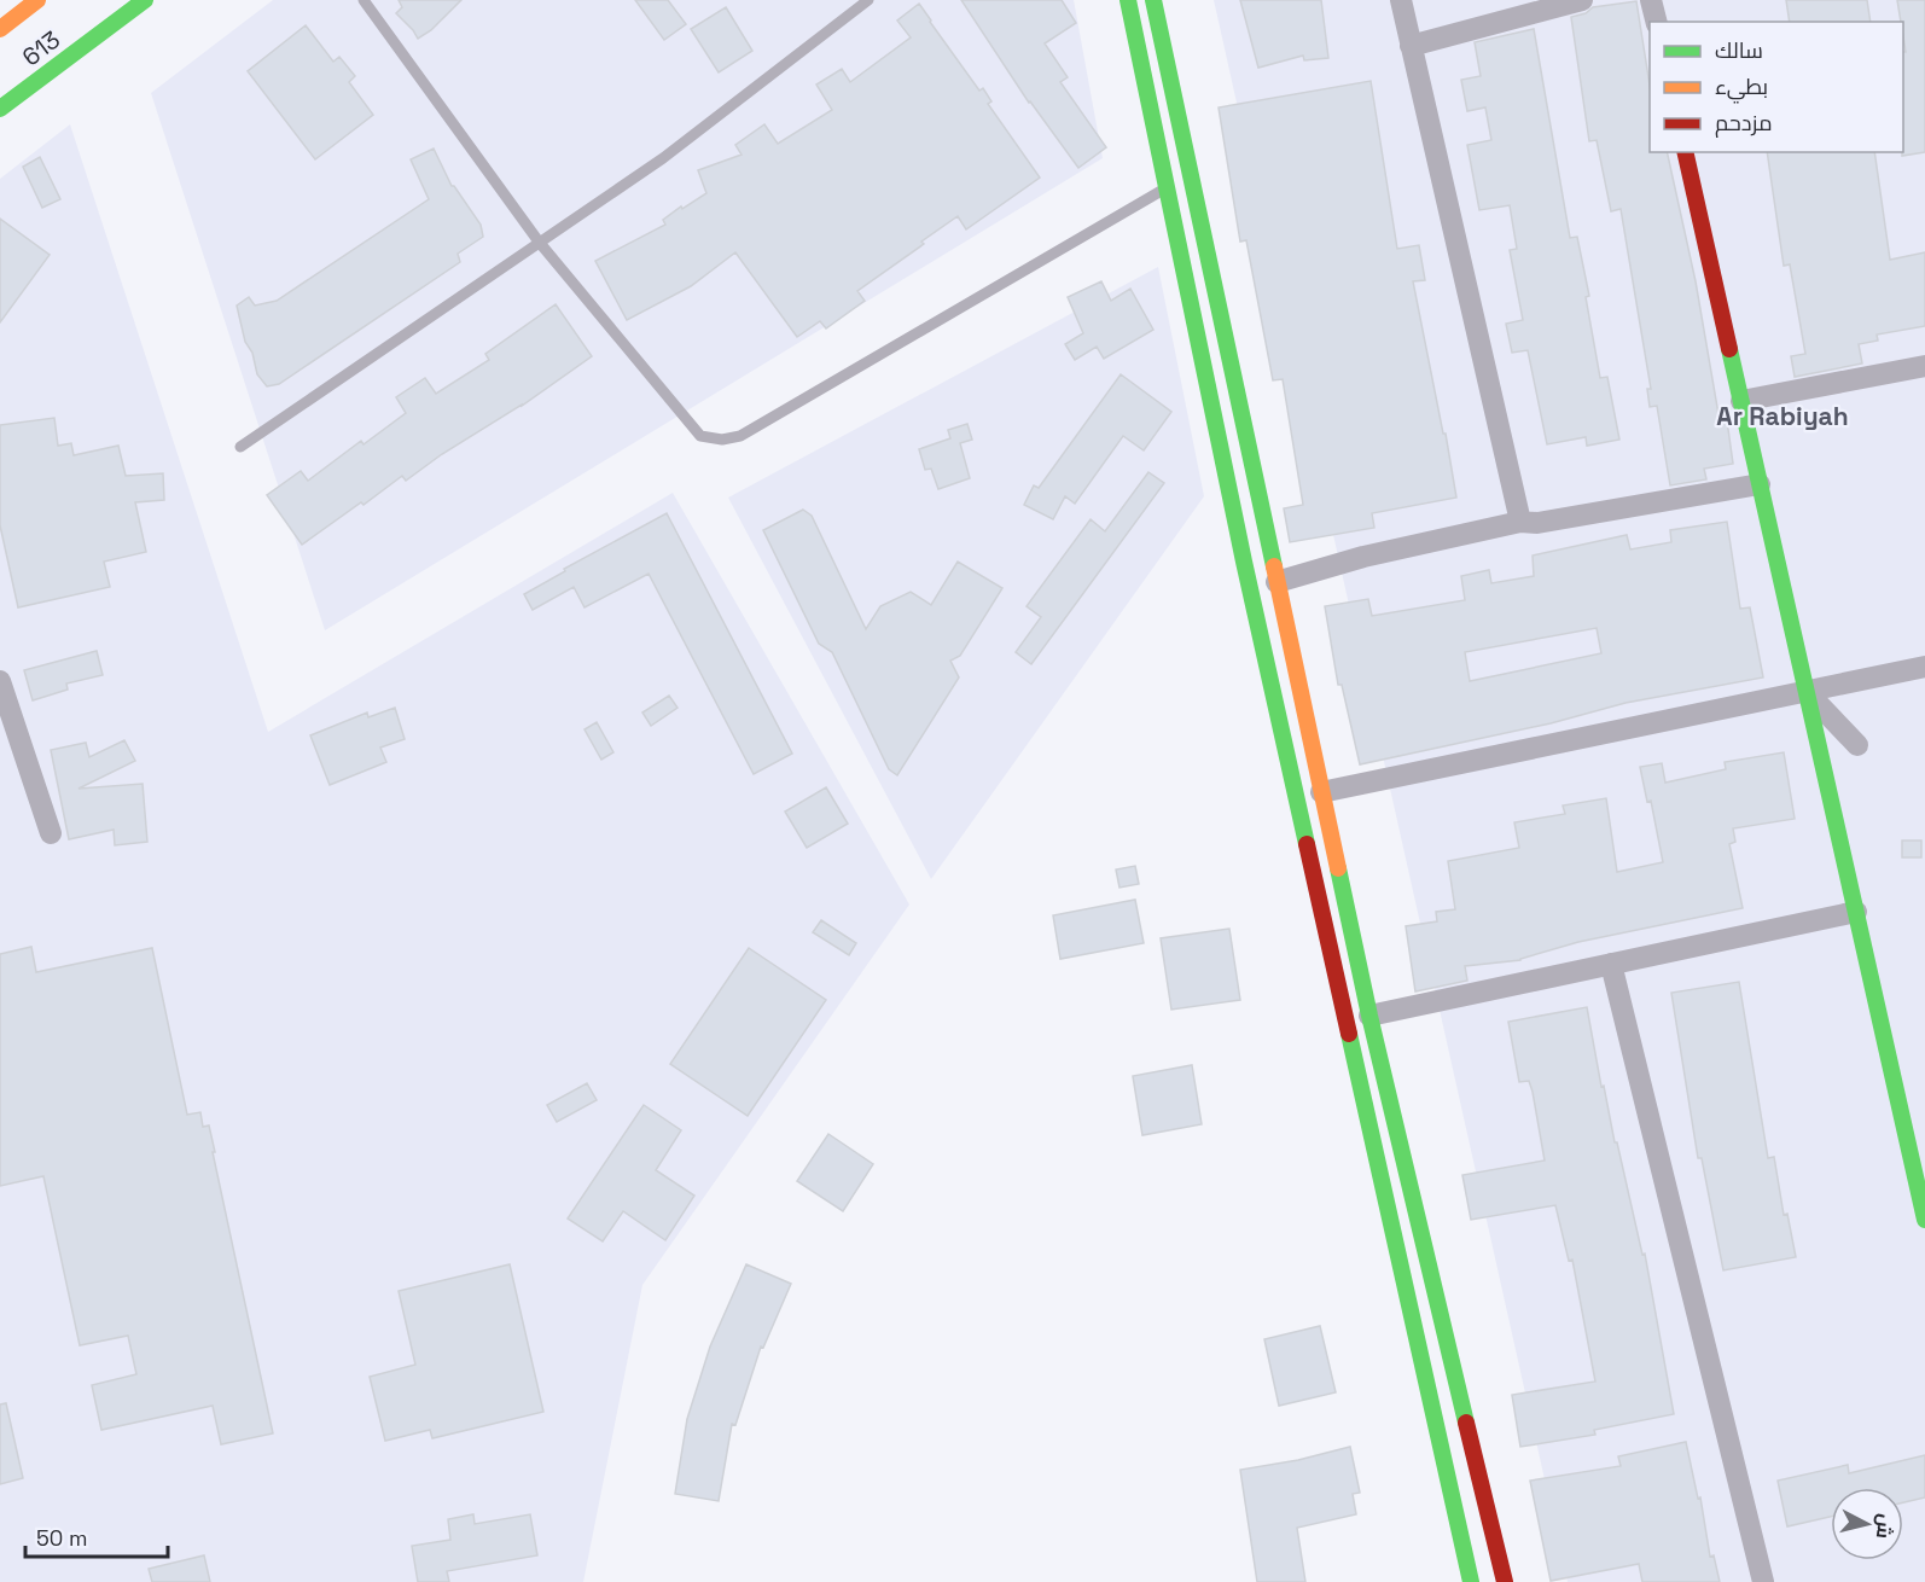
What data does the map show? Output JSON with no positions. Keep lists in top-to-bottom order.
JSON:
{
  "streets": {
    "main road": ["613"]
  },
  "districts": ["Ar Rabiyah"],
  "legend": ["سالك", "بطيء", "مزدحم"],
  "scale_bar": "50 m",
  "north": "right"
}
